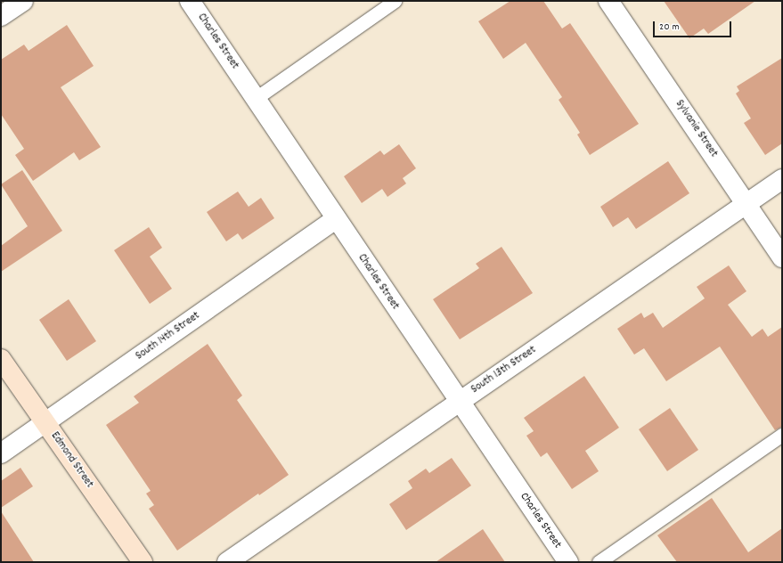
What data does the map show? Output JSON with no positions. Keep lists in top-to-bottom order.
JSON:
{
  "streets": {
    "street": [
      "Charles Street",
      "Sylvanie Street",
      "South 14th Street",
      "South 13th Street",
      "Edmond Street"
    ]
  },
  "crossings": [
    ["Charles Street", "South 14th Street"],
    ["Charles Street", "South 13th Street"],
    ["Sylvanie Street", "South 13th Street"],
    ["South 14th Street", "Edmond Street"]
  ],
  "scale_bar": "20 m"
}
